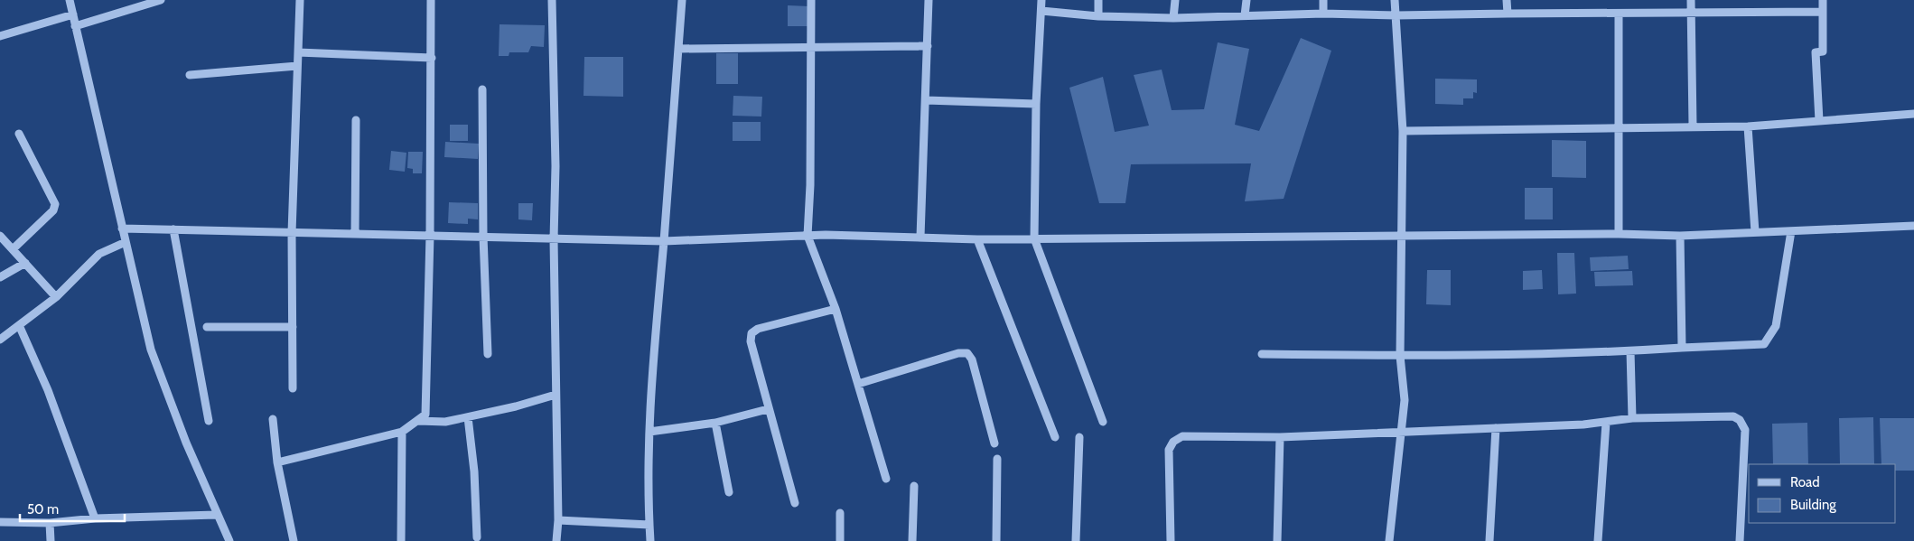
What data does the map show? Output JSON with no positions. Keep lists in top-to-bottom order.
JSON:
{
  "legend": ["Road", "Building"],
  "scale_bar": "50 m"
}
